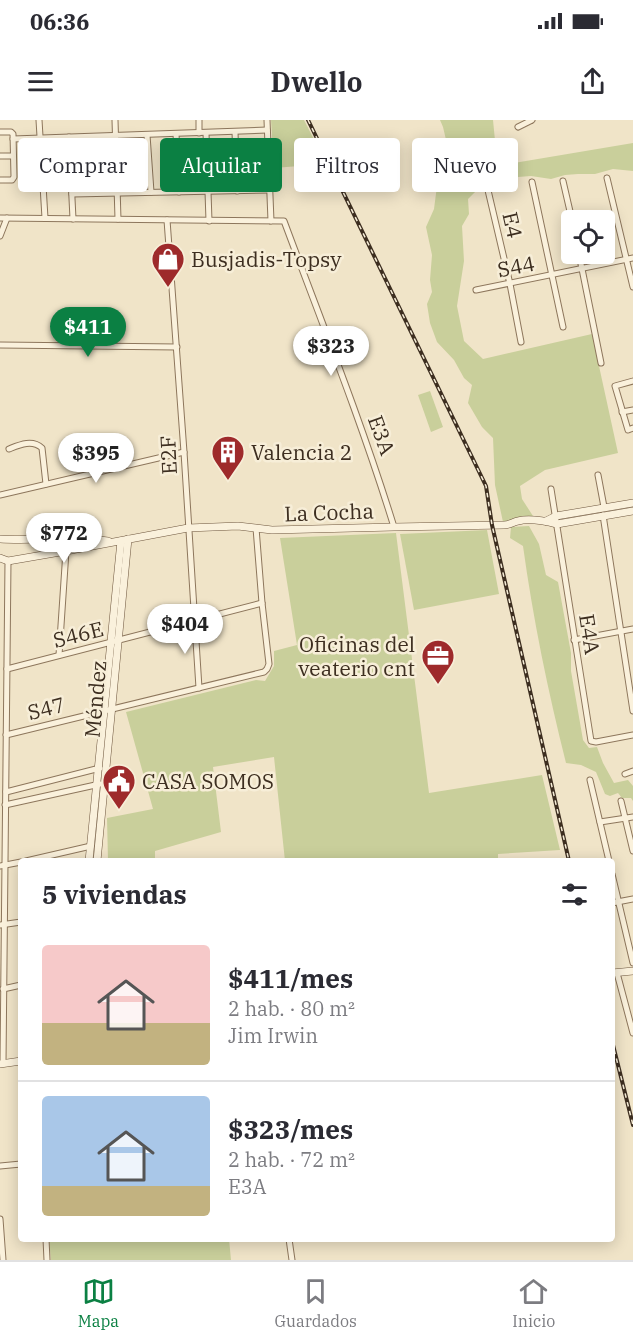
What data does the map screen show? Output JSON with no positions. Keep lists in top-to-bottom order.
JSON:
{
  "streets": {
    "street": [
      "E4",
      "S44",
      "E3A",
      "E2F",
      "La Cocha",
      "S46E",
      "E4A",
      "Méndez",
      "S47"
    ]
  },
  "crossings": [
    ["E4", "S44"],
    ["E3A", "La Cocha"],
    ["E2F", "La Cocha"],
    ["E2F", "S46E"],
    ["E2F", "S47"],
    ["La Cocha", "E4A"],
    ["La Cocha", "Méndez"],
    ["S46E", "Méndez"],
    ["S46E", "S47"],
    ["Méndez", "S47"]
  ],
  "places": {
    "shop": ["Busjadis-Topsy"],
    "building": ["Valencia 2"],
    "office": ["Oficinas del veaterio cnt"],
    "public building": ["CASA SOMOS"]
  },
  "page": {
    "status": "06:36",
    "header": "Dwello",
    "chip": [
      "Comprar",
      "Alquilar",
      "Filtros",
      "Nuevo"
    ],
    "price": [
      "$411",
      "$323",
      "$395",
      "$772",
      "$404"
    ],
    "heading": "5 viviendas",
    "list": [
      {
        "name": "$411/mes",
        "note": "2 hab. · 80 m² · Jim Irwin"
      },
      {
        "name": "$323/mes",
        "note": "2 hab. · 72 m² · E3A"
      }
    ],
    "tabs": ["Mapa", "Guardados", "Inicio"]
  }
}
